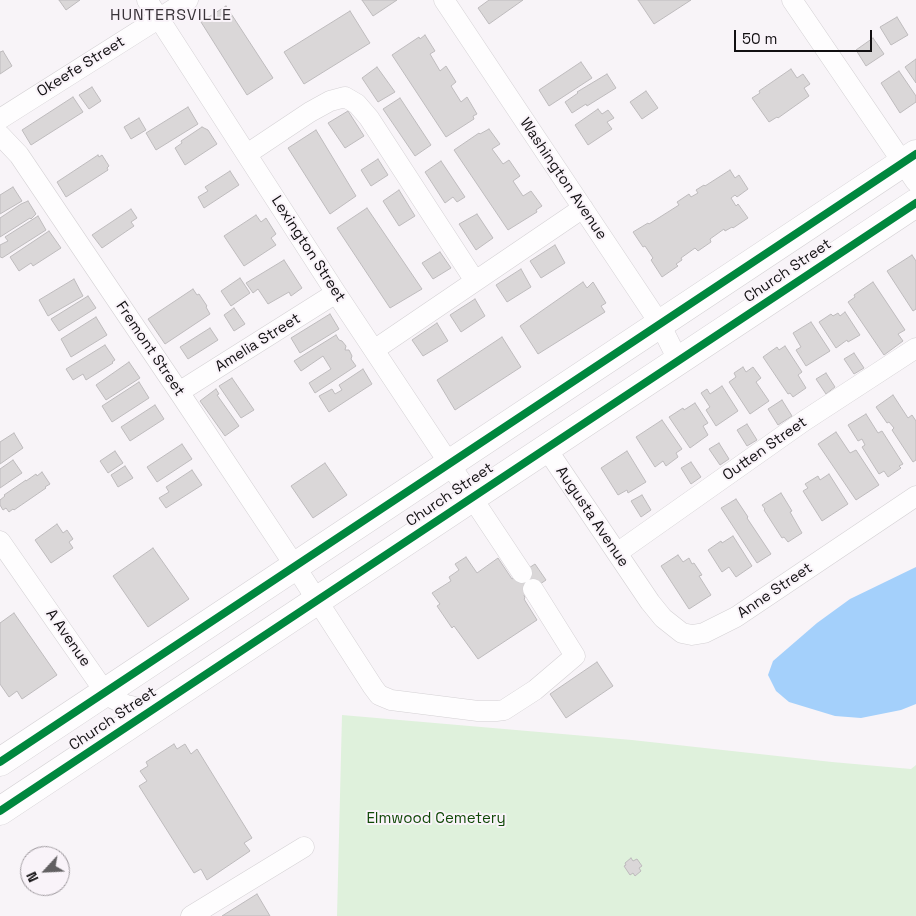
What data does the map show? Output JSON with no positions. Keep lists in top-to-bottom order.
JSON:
{
  "streets": {
    "main road": ["Church Street"],
    "street": [
      "Okeefe Street",
      "Washington Avenue",
      "Lexington Street",
      "Amelia Street",
      "Fremont Street",
      "Outten Street",
      "Augusta Avenue",
      "Anne Street",
      "A Avenue"
    ]
  },
  "crossings": [
    ["Okeefe Street", "Lexington Street"],
    ["Washington Avenue", "Church Street"],
    ["Lexington Street", "Church Street"],
    ["Lexington Street", "Amelia Street"],
    ["Lexington Street", "Fremont Street"],
    ["Church Street", "Fremont Street"],
    ["Church Street", "Augusta Avenue"],
    ["Church Street", "A Avenue"],
    ["Amelia Street", "Fremont Street"],
    ["Outten Street", "Augusta Avenue"],
    ["Augusta Avenue", "Anne Street"]
  ],
  "districts": ["HUNTERSVILLE"],
  "parks": ["Elmwood Cemetery"],
  "scale_bar": "50 m",
  "north": "bottom left"
}
